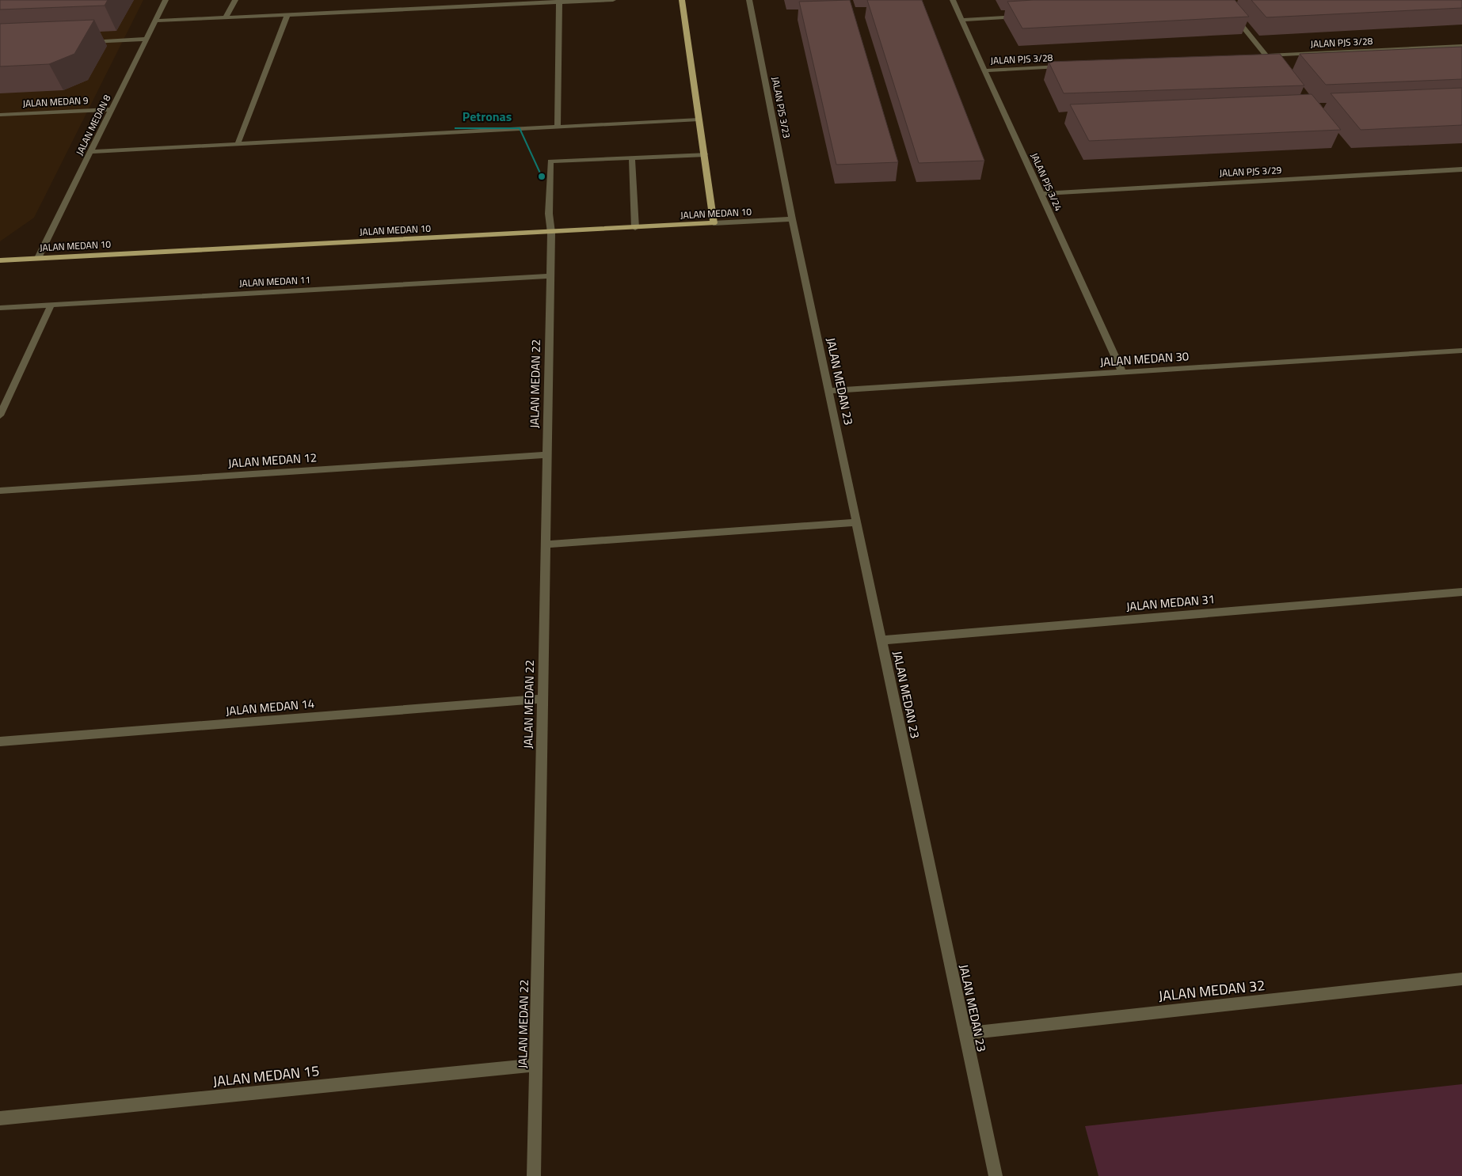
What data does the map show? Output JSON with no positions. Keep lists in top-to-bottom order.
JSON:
{
  "streets": {
    "main road": ["JALAN MEDAN 10"],
    "street": [
      "JALAN PJS 3/28",
      "JALAN MEDAN 9",
      "JALAN PJS 3/23",
      "JALAN MEDAN 8",
      "JALAN PJS 3/29",
      "JALAN PJS 3/24",
      "JALAN MEDAN 11",
      "JALAN MEDAN 30",
      "JALAN MEDAN 23",
      "JALAN MEDAN 22",
      "JALAN MEDAN 12",
      "JALAN MEDAN 31",
      "JALAN MEDAN 14",
      "JALAN MEDAN 32",
      "JALAN MEDAN 15"
    ]
  },
  "crossings": [
    ["JALAN PJS 3/28", "JALAN PJS 3/24"],
    ["JALAN MEDAN 9", "JALAN MEDAN 8"],
    ["JALAN PJS 3/23", "JALAN MEDAN 10"],
    ["JALAN PJS 3/23", "JALAN MEDAN 23"],
    ["JALAN MEDAN 8", "JALAN MEDAN 10"],
    ["JALAN PJS 3/29", "JALAN PJS 3/24"],
    ["JALAN PJS 3/24", "JALAN MEDAN 30"],
    ["JALAN MEDAN 10", "JALAN MEDAN 23"],
    ["JALAN MEDAN 10", "JALAN MEDAN 22"],
    ["JALAN MEDAN 11", "JALAN MEDAN 22"],
    ["JALAN MEDAN 30", "JALAN MEDAN 23"],
    ["JALAN MEDAN 23", "JALAN MEDAN 31"],
    ["JALAN MEDAN 23", "JALAN MEDAN 32"],
    ["JALAN MEDAN 22", "JALAN MEDAN 12"],
    ["JALAN MEDAN 22", "JALAN MEDAN 14"],
    ["JALAN MEDAN 22", "JALAN MEDAN 15"]
  ],
  "places": ["Petronas"]
}
